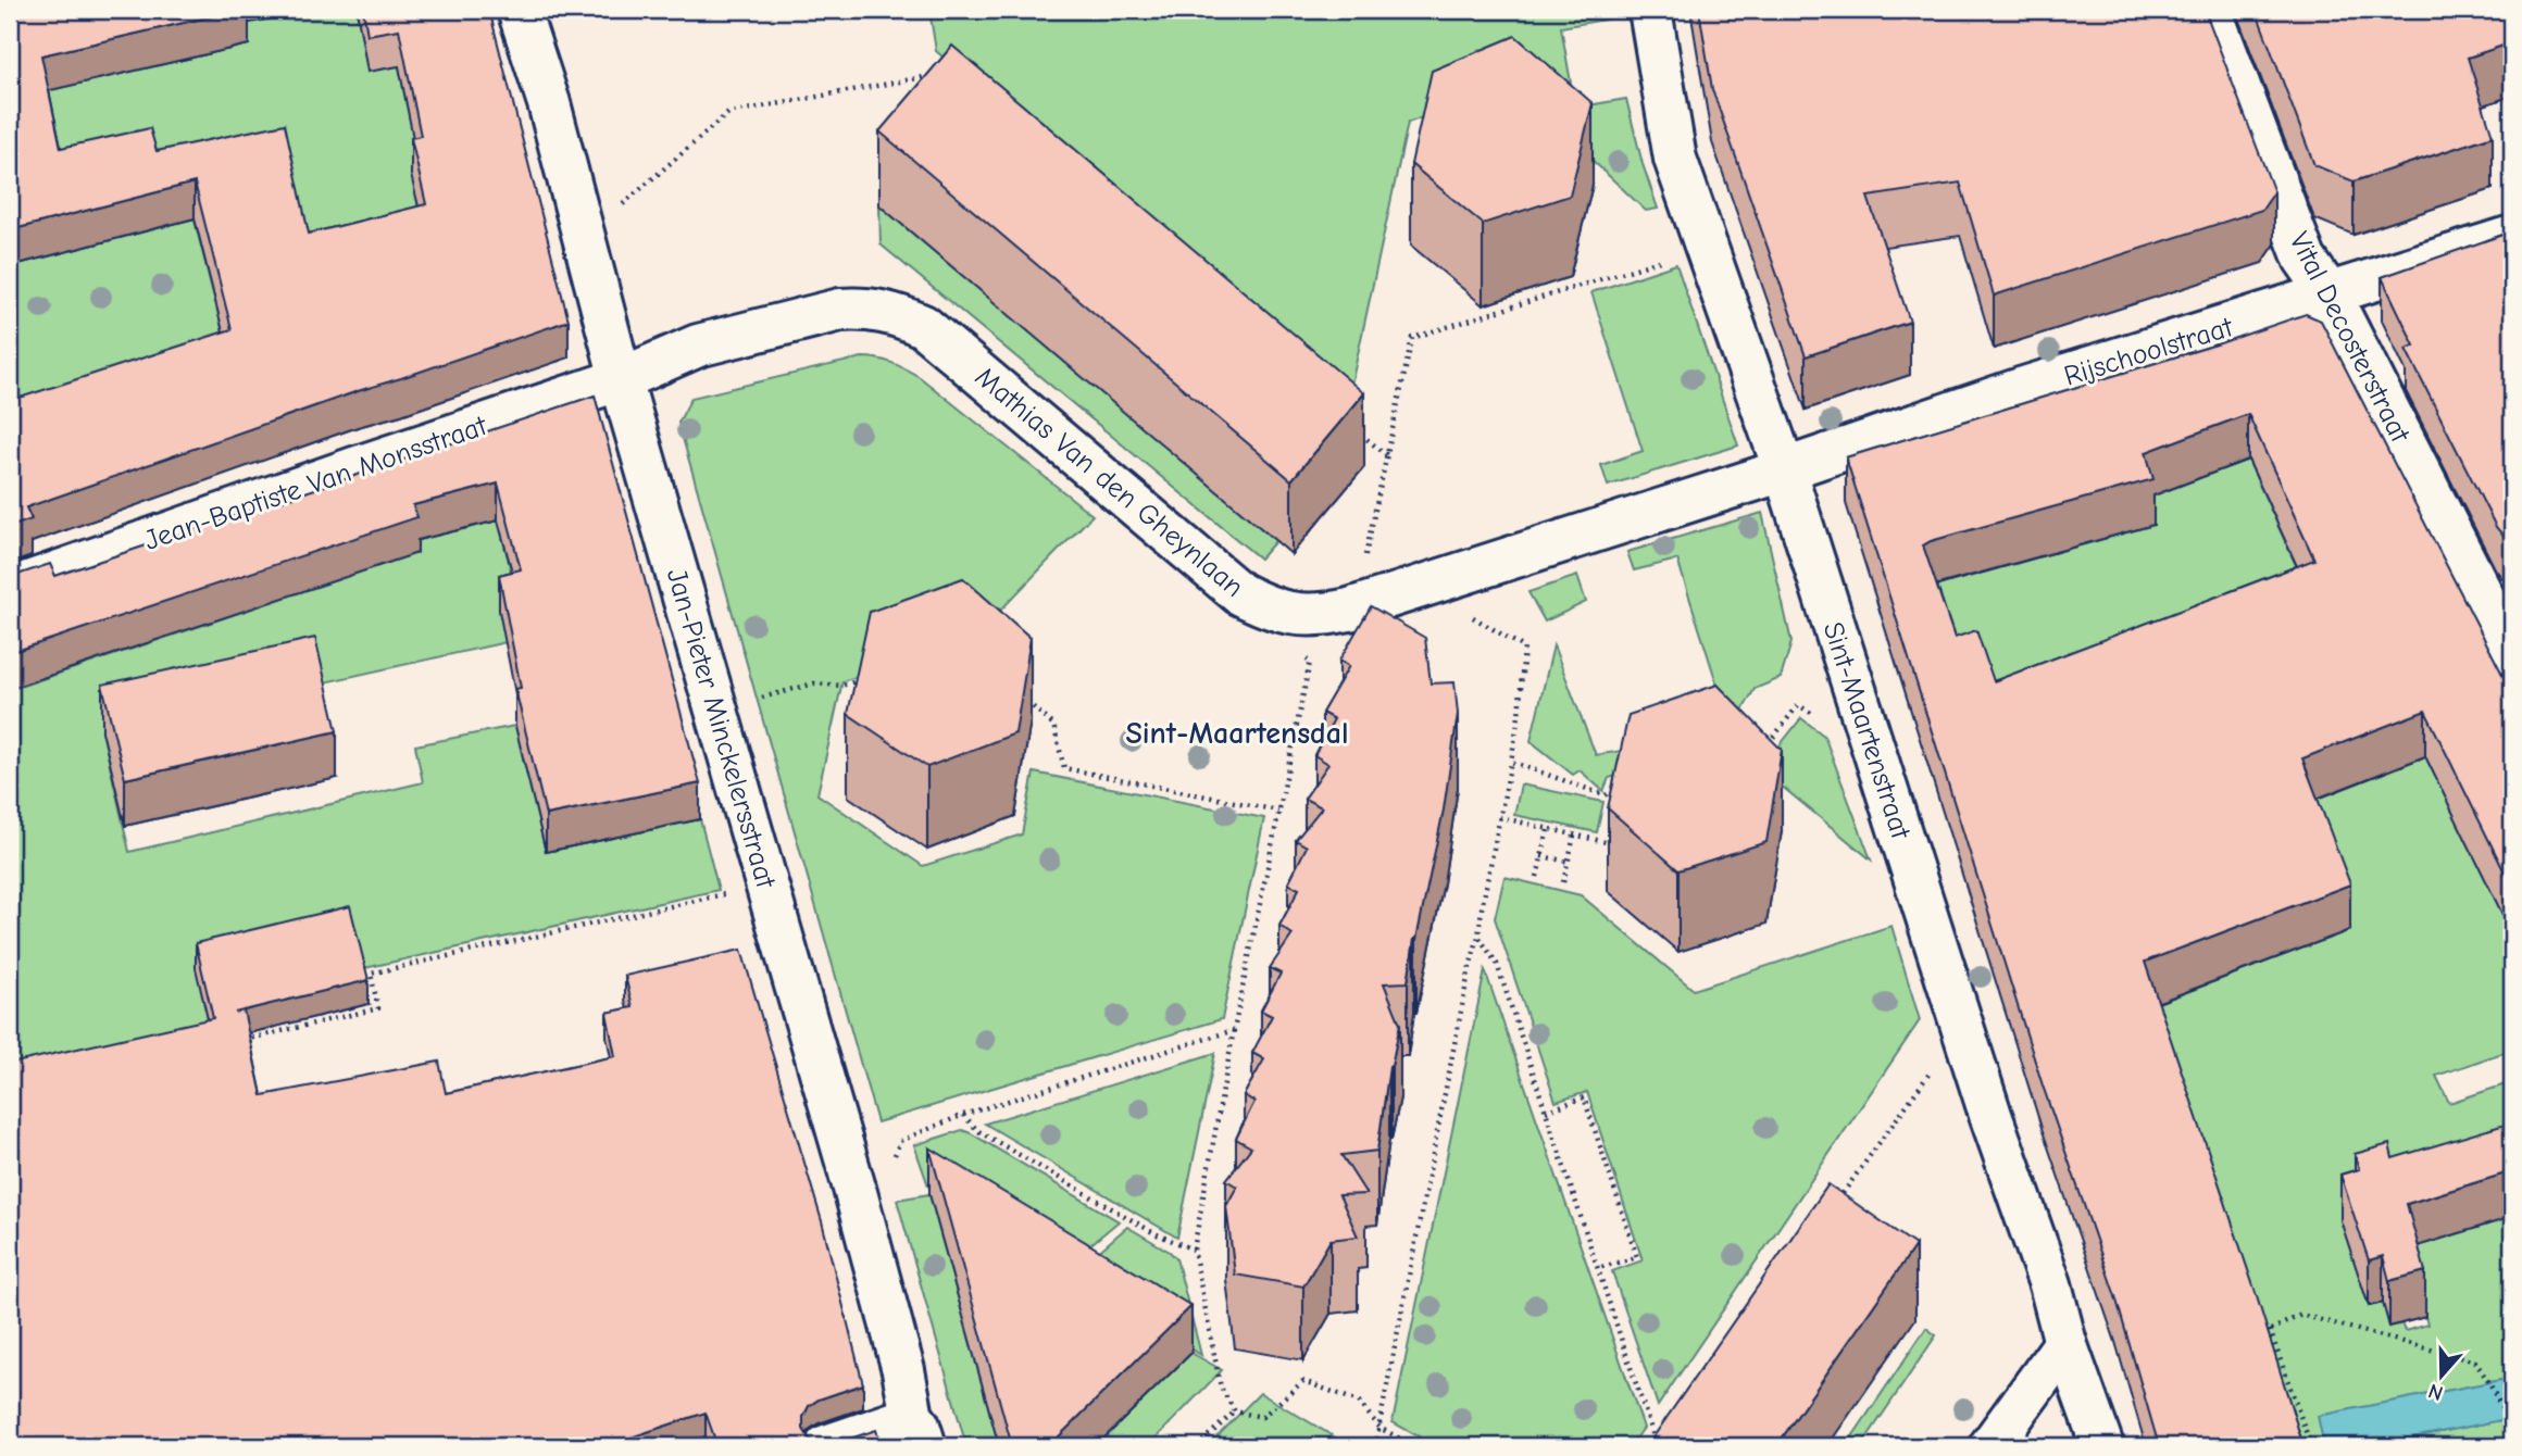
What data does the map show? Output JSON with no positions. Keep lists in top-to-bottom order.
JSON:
{
  "streets": {
    "street": [
      "Vital Decosterstraat",
      "Rijschoolstraat",
      "Mathias Van den Gheynlaan",
      "Jean-Baptiste Van Monsstraat",
      "Jan-Pieter Minckelersstraat",
      "Sint-Maartenstraat"
    ]
  },
  "crossings": [
    ["Vital Decosterstraat", "Rijschoolstraat"],
    ["Rijschoolstraat", "Mathias Van den Gheynlaan"],
    ["Rijschoolstraat", "Sint-Maartenstraat"],
    ["Mathias Van den Gheynlaan", "Jean-Baptiste Van Monsstraat"],
    ["Mathias Van den Gheynlaan", "Jan-Pieter Minckelersstraat"],
    ["Mathias Van den Gheynlaan", "Sint-Maartenstraat"],
    ["Jean-Baptiste Van Monsstraat", "Jan-Pieter Minckelersstraat"]
  ],
  "districts": ["Sint-Maartensdal"],
  "north": "bottom"
}
